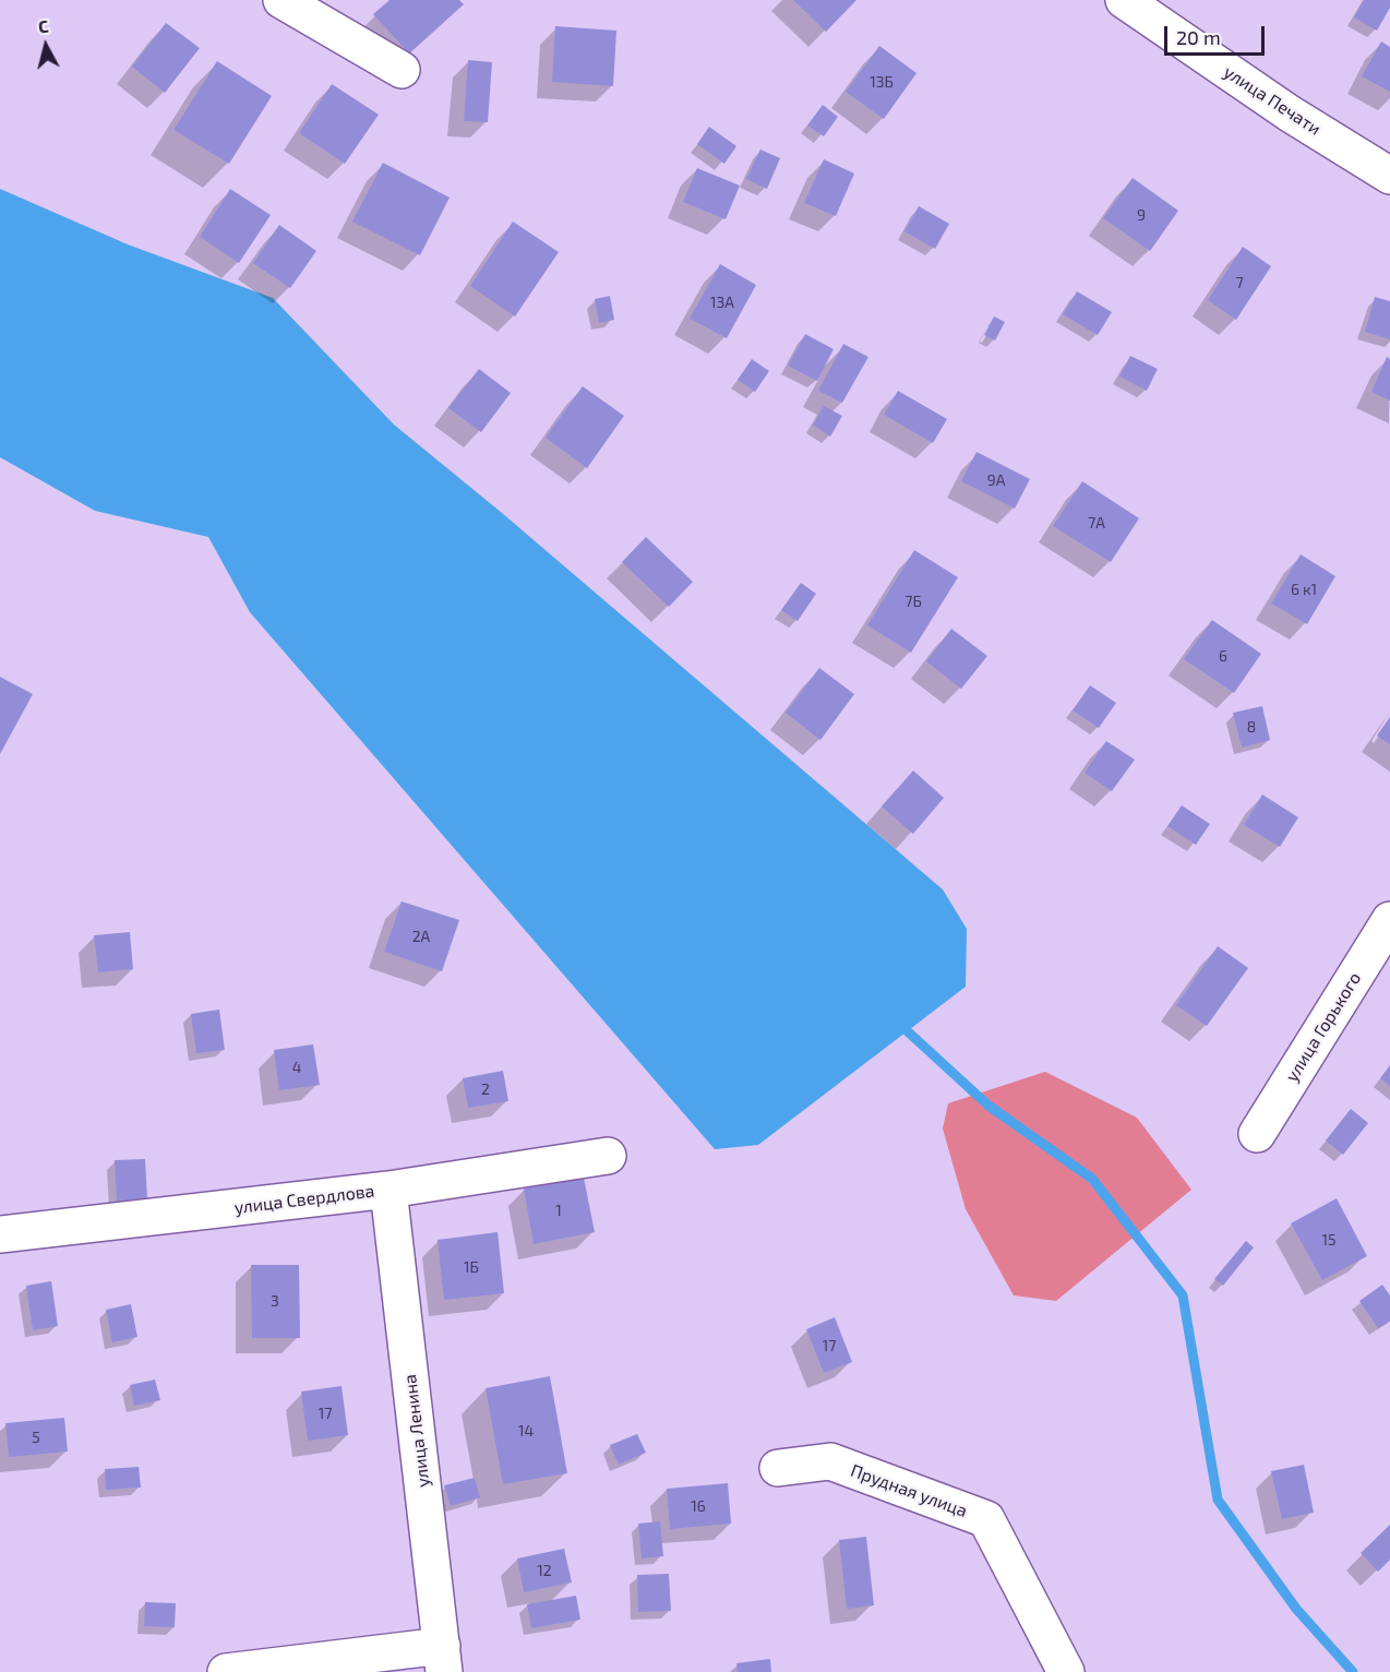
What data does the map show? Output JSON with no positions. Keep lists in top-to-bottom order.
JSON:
{
  "streets": {
    "street": [
      "улица Печати",
      "улица Горького",
      "улица Свердлова",
      "улица Ленина",
      "Прудная улица"
    ]
  },
  "crossings": [
    ["улица Свердлова", "улица Ленина"]
  ],
  "house_numbers": [
    "13Б",
    "9",
    "7",
    "13А",
    "9А",
    "7А",
    "6 к1",
    "7Б",
    "6",
    "8",
    "2А",
    "4",
    "2",
    "1",
    "15",
    "1Б",
    "3",
    "17",
    "17",
    "14",
    "5",
    "16",
    "12"
  ],
  "scale_bar": "20 m",
  "north": "top"
}
